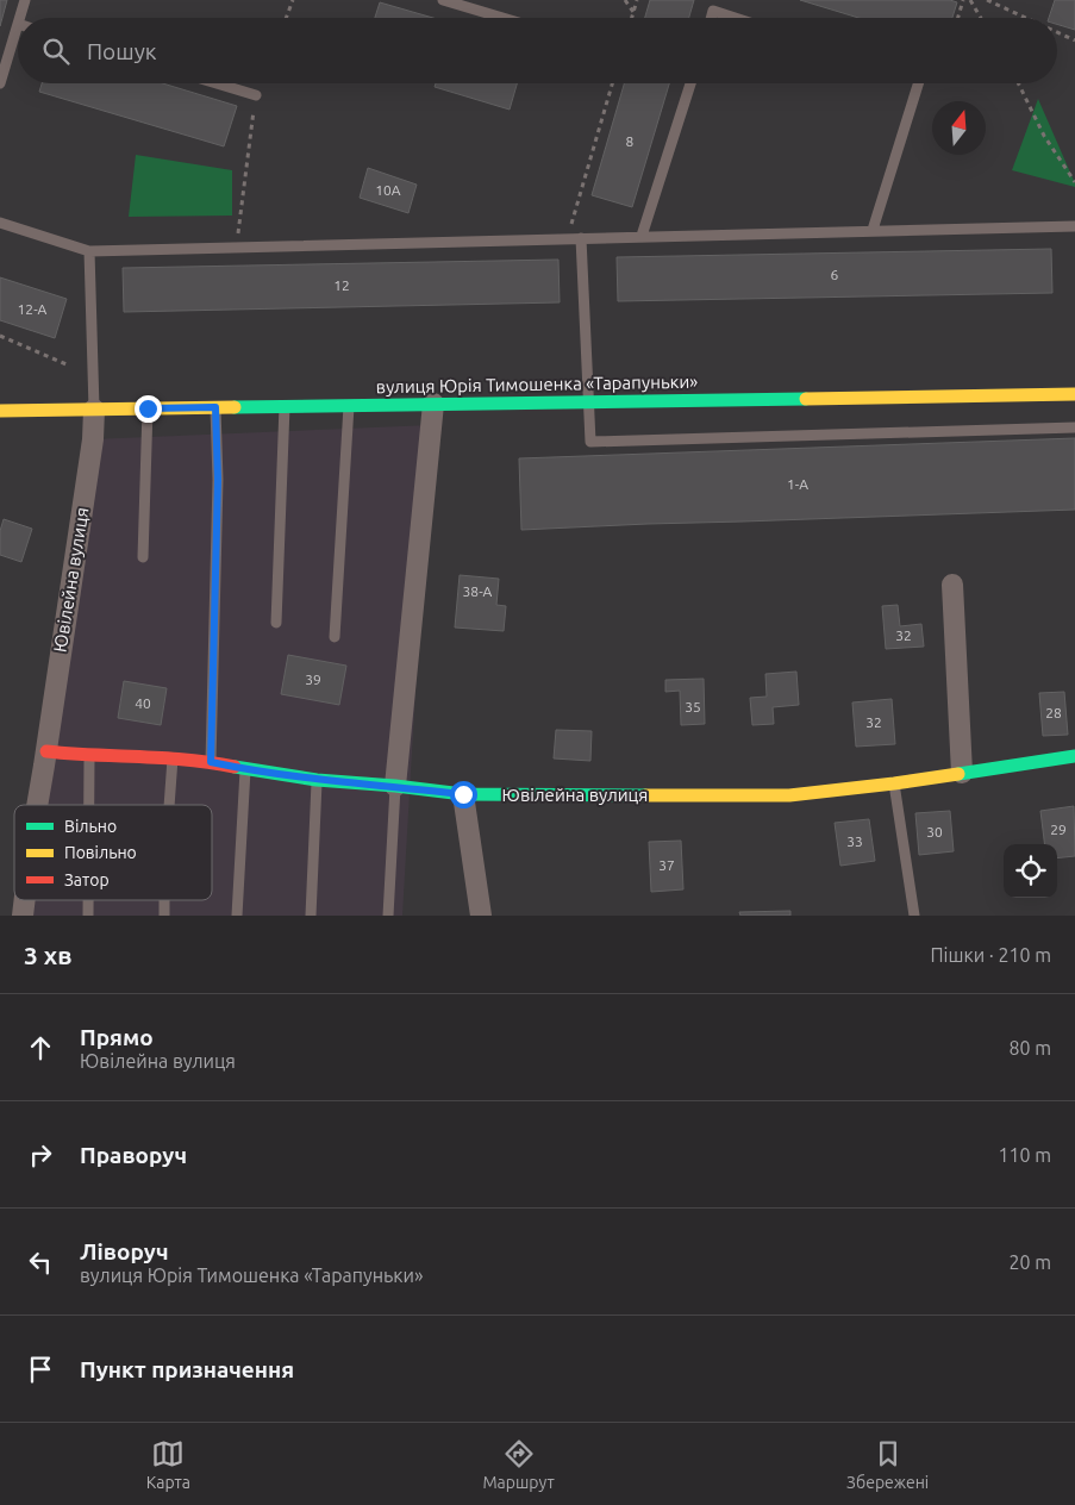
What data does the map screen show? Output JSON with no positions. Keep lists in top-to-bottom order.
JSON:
{
  "streets": {
    "street": ["вулиця Юрія Тимошенка «Тарапуньки»", "Ювілейна вулиця"]
  },
  "crossings": [
    ["вулиця Юрія Тимошенка «Тарапуньки»", "Ювілейна вулиця"]
  ],
  "house_numbers": [
    "8",
    "10А",
    "6",
    "12",
    "12-А",
    "1-А",
    "38-А",
    "32",
    "39",
    "40",
    "35",
    "28",
    "32",
    "29",
    "30",
    "33",
    "37"
  ],
  "legend": ["Вільно", "Повільно", "Затор"],
  "north": "top",
  "page": {
    "search": "Пошук",
    "heading": ["3 хв", "Пішки · 210 m"],
    "list": [
      ["Прямо", "Ювілейна вулиця", "80 m"],
      ["Праворуч", "110 m"],
      ["Ліворуч", "вулиця Юрія Тимошенка «Тарапуньки»", "20 m"],
      "Пункт призначення"
    ],
    "nav": ["Карта", "Маршрут", "Збережені"]
  }
}
